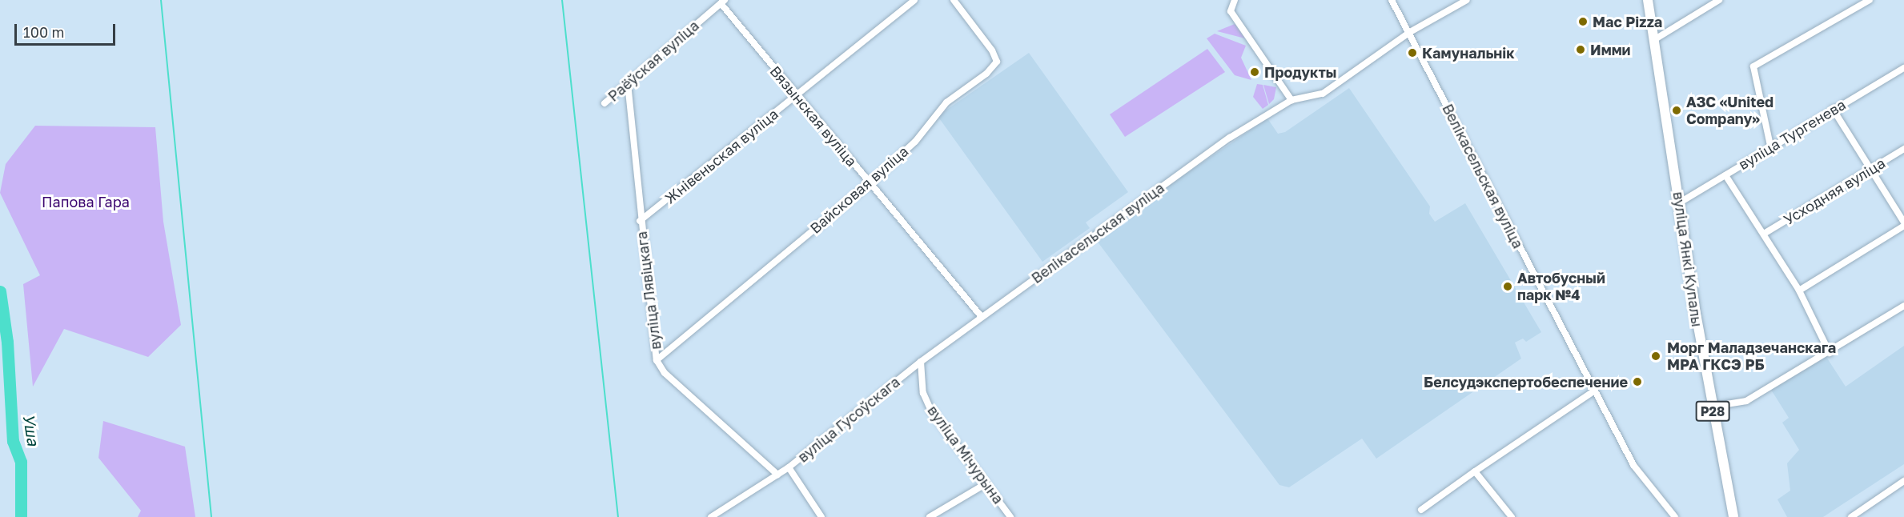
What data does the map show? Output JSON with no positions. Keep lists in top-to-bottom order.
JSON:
{
  "streets": {
    "main road": ["вуліца Янкі Купалы", "Р28"],
    "street": [
      "Раёўская вуліца",
      "Вязынская вуліца",
      "вуліца Тургенева",
      "Жнівеньская вуліца",
      "Велікасельская вуліца",
      "Вайсковая вуліца",
      "Усходняя вуліца",
      "вуліца Лявіцкага",
      "вуліца Гусоўскага",
      "вуліца Мічурына"
    ]
  },
  "crossings": [
    ["Раёўская вуліца", "Вязынская вуліца"],
    ["Раёўская вуліца", "вуліца Лявіцкага"],
    ["Вязынская вуліца", "Жнівеньская вуліца"],
    ["Вязынская вуліца", "Велікасельская вуліца"],
    ["Вязынская вуліца", "Вайсковая вуліца"],
    ["Вязынская вуліца", "вуліца Гусоўскага"],
    ["вуліца Тургенева", "вуліца Янкі Купалы"],
    ["Жнівеньская вуліца", "вуліца Лявіцкага"],
    ["Велікасельская вуліца", "вуліца Гусоўскага"],
    ["Вайсковая вуліца", "вуліца Лявіцкага"],
    ["вуліца Лявіцкага", "вуліца Гусоўскага"],
    ["вуліца Гусоўскага", "вуліца Мічурына"]
  ],
  "water": ["Уша"],
  "parks": ["Папова Гара"],
  "places": [
    "Mac Pizza",
    "Имми",
    "Камунальнік",
    "Продукты",
    "АЗС «United Company»",
    "Автобусный парк №4",
    "Морг Маладзечанскага МРА ГКСЭ РБ",
    "Белсудэкспертобеспечение"
  ],
  "scale_bar": "100 m"
}
